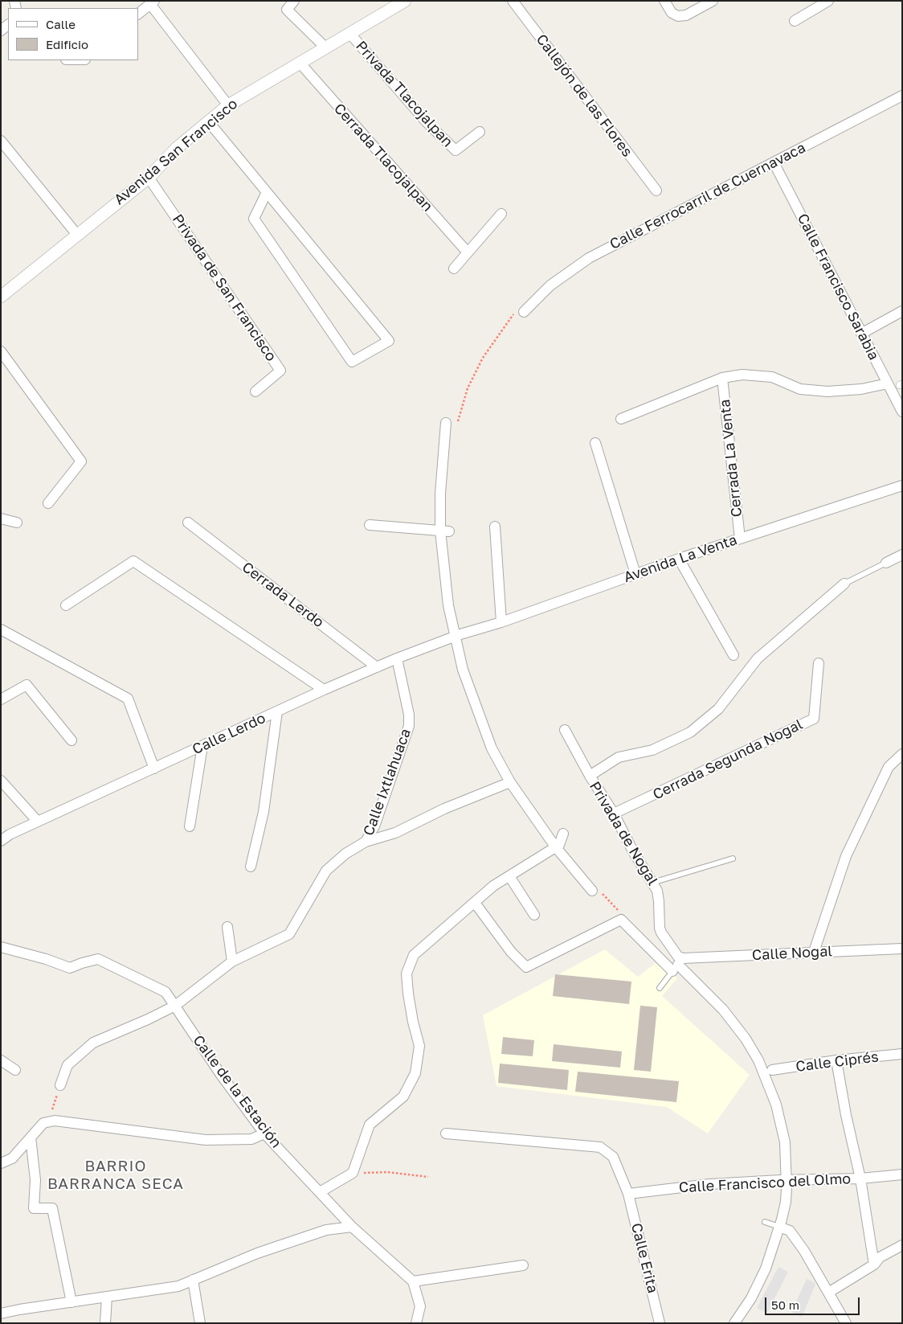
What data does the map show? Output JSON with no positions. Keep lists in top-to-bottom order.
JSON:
{
  "streets": {
    "street": [
      "Privada Tlacojalpan",
      "Callejón de las Flores",
      "Avenida San Francisco",
      "Cerrada Tlacojalpan",
      "Calle Ferrocarril de Cuernavaca",
      "Calle Francisco Sarabia",
      "Privada de San Francisco",
      "Cerrada La Venta",
      "Avenida La Venta",
      "Cerrada Lerdo",
      "Calle Lerdo",
      "Cerrada Segunda Nogal",
      "Calle Ixtlahuaca",
      "Privada de Nogal",
      "Calle Nogal",
      "Calle Ciprés",
      "Calle de la Estación",
      "Calle Francisco del Olmo",
      "Calle Erita"
    ]
  },
  "crossings": [
    ["Privada Tlacojalpan", "Avenida San Francisco"],
    ["Avenida San Francisco", "Cerrada Tlacojalpan"],
    ["Avenida San Francisco", "Privada de San Francisco"],
    ["Calle Ferrocarril de Cuernavaca", "Calle Francisco Sarabia"],
    ["Cerrada La Venta", "Avenida La Venta"],
    ["Avenida La Venta", "Calle Lerdo"],
    ["Cerrada Lerdo", "Calle Lerdo"],
    ["Calle Lerdo", "Calle Ixtlahuaca"],
    ["Cerrada Segunda Nogal", "Privada de Nogal"],
    ["Calle Ixtlahuaca", "Calle de la Estación"],
    ["Privada de Nogal", "Calle Nogal"],
    ["Calle Francisco del Olmo", "Calle Erita"]
  ],
  "districts": ["BARRIO BARRANCA SECA"],
  "legend": ["Calle", "Edificio"],
  "scale_bar": "50 m"
}
